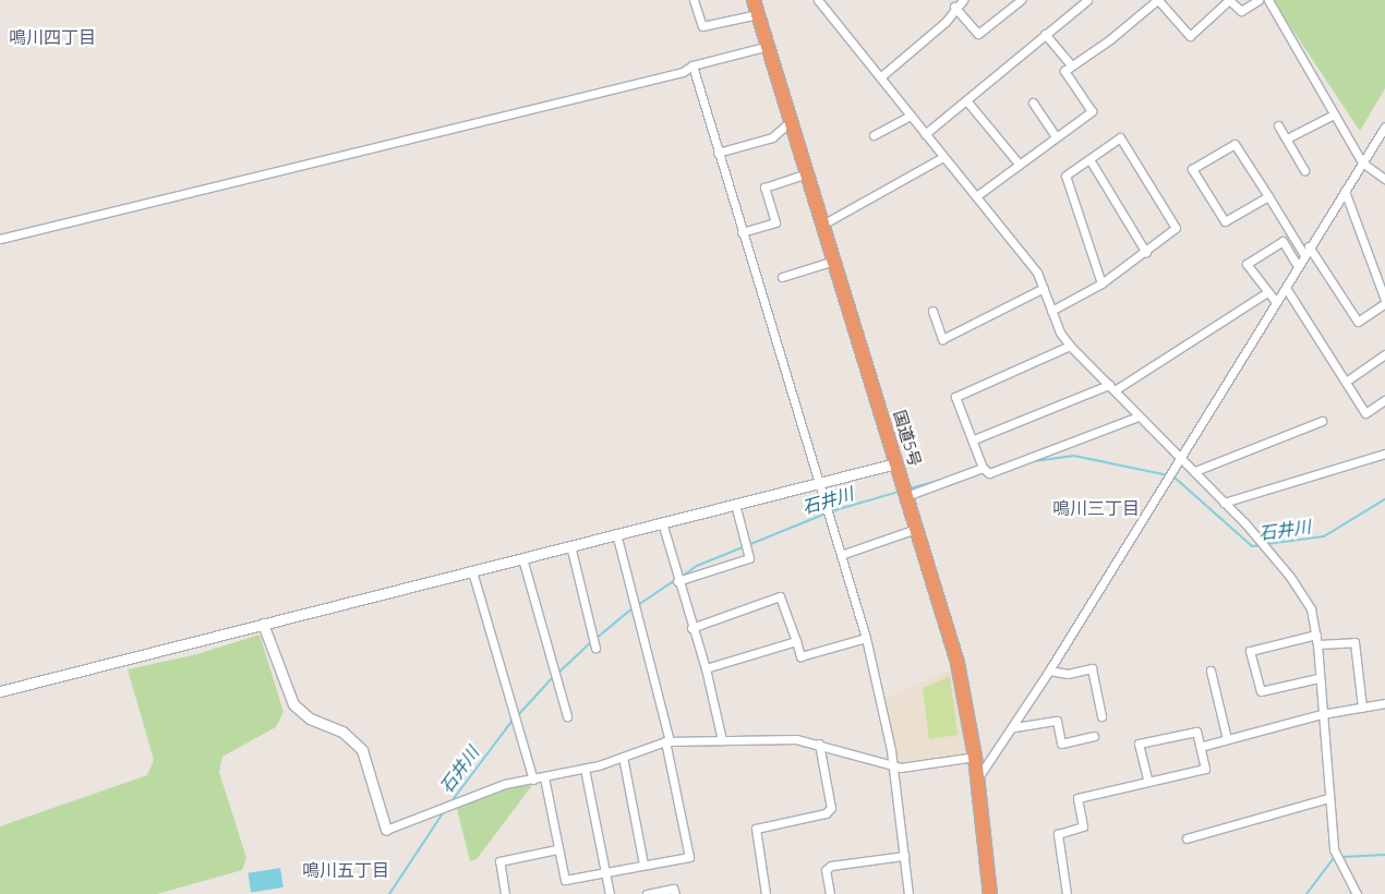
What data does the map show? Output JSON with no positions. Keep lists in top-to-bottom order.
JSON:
{
  "streets": {
    "highway": ["国道5号"]
  },
  "districts": ["鳴川四丁目", "鳴川三丁目", "鳴川五丁目"],
  "water": ["石井川"]
}
